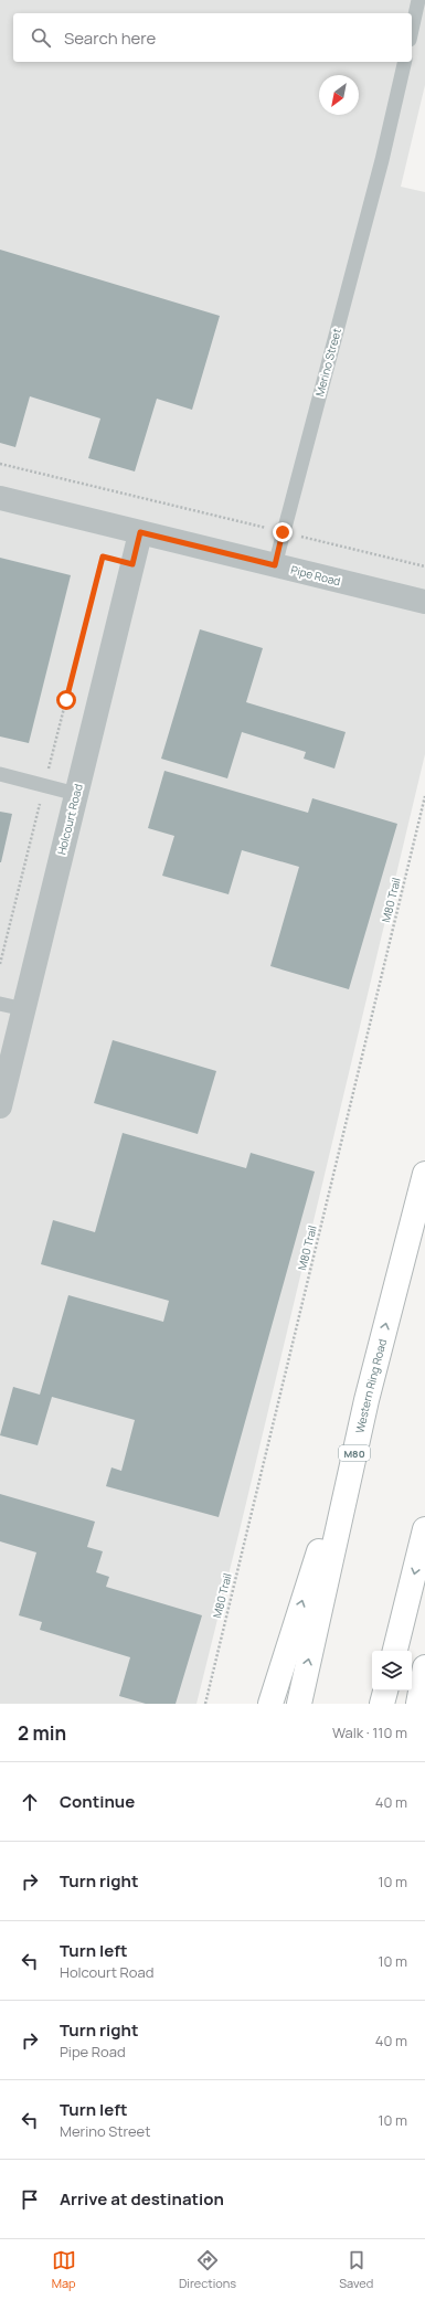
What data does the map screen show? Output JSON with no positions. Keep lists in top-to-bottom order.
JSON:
{
  "streets": {
    "highway": ["Western Ring Road", "M80"],
    "street": ["Pipe Road", "Holcourt Road"],
    "lane": ["Merino Street"],
    "path": ["M80 Trail"]
  },
  "crossings": [
    ["Merino Street", "Pipe Road"],
    ["Pipe Road", "Holcourt Road"]
  ],
  "north": "bottom left",
  "page": {
    "search": "Search here",
    "heading": ["2 min", "Walk · 110 m"],
    "list": [
      ["Continue", "40 m"],
      ["Turn right", "10 m"],
      ["Turn left", "Holcourt Road", "10 m"],
      ["Turn right", "Pipe Road", "40 m"],
      ["Turn left", "Merino Street", "10 m"],
      "Arrive at destination"
    ],
    "nav": ["Map", "Directions", "Saved"]
  }
}
